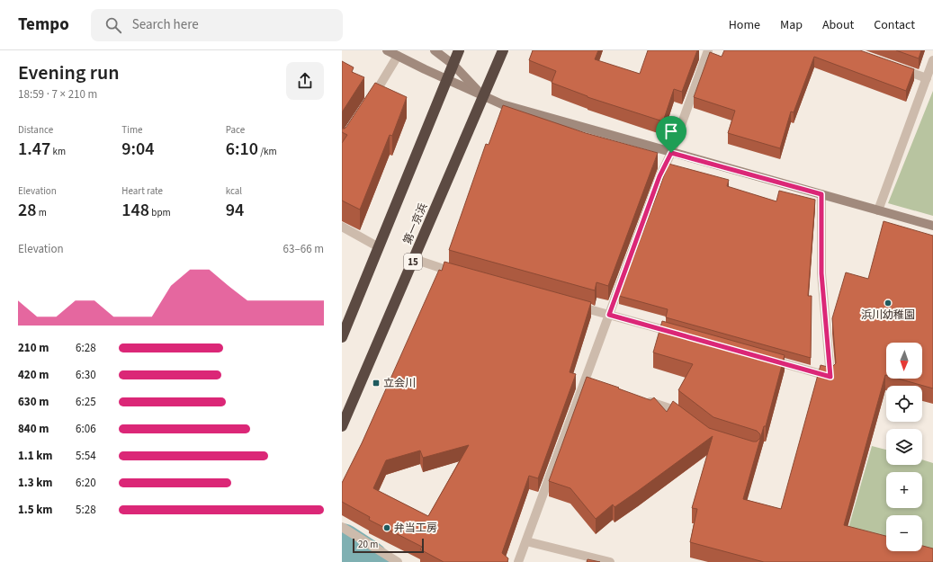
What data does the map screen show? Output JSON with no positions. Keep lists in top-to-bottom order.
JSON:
{
  "streets": {
    "highway": ["第一京浜", "15"]
  },
  "places": {
    "other": ["浜川幼稚園", "弁当工房"],
    "transit": ["立会川"]
  },
  "scale_bar": "20 m",
  "north": "bottom",
  "page": {
    "header": "Tempo",
    "search": "Search here",
    "nav": [
      "Home",
      "Map",
      "About",
      "Contact"
    ],
    "heading": ["Evening run", "18:59 · 7 × 210 m"],
    "stats": [
      ["Distance", "1.47 km"],
      ["Time", "9:04"],
      ["Pace", "6:10 /km"],
      ["Elevation", "28 m"],
      ["Heart rate", "148 bpm"],
      ["kcal", "94"]
    ],
    "chart": ["Elevation", "63–66 m"],
    "list": [
      {
        "name": "210 m",
        "note": "6:28"
      },
      {
        "name": "420 m",
        "note": "6:30"
      },
      {
        "name": "630 m",
        "note": "6:25"
      },
      {
        "name": "840 m",
        "note": "6:06"
      },
      {
        "name": "1.1 km",
        "note": "5:54"
      },
      {
        "name": "1.3 km",
        "note": "6:20"
      },
      {
        "name": "1.5 km",
        "note": "5:28"
      }
    ],
    "map_buttons": ["+", "−"],
    "scale": "20 m"
  }
}
